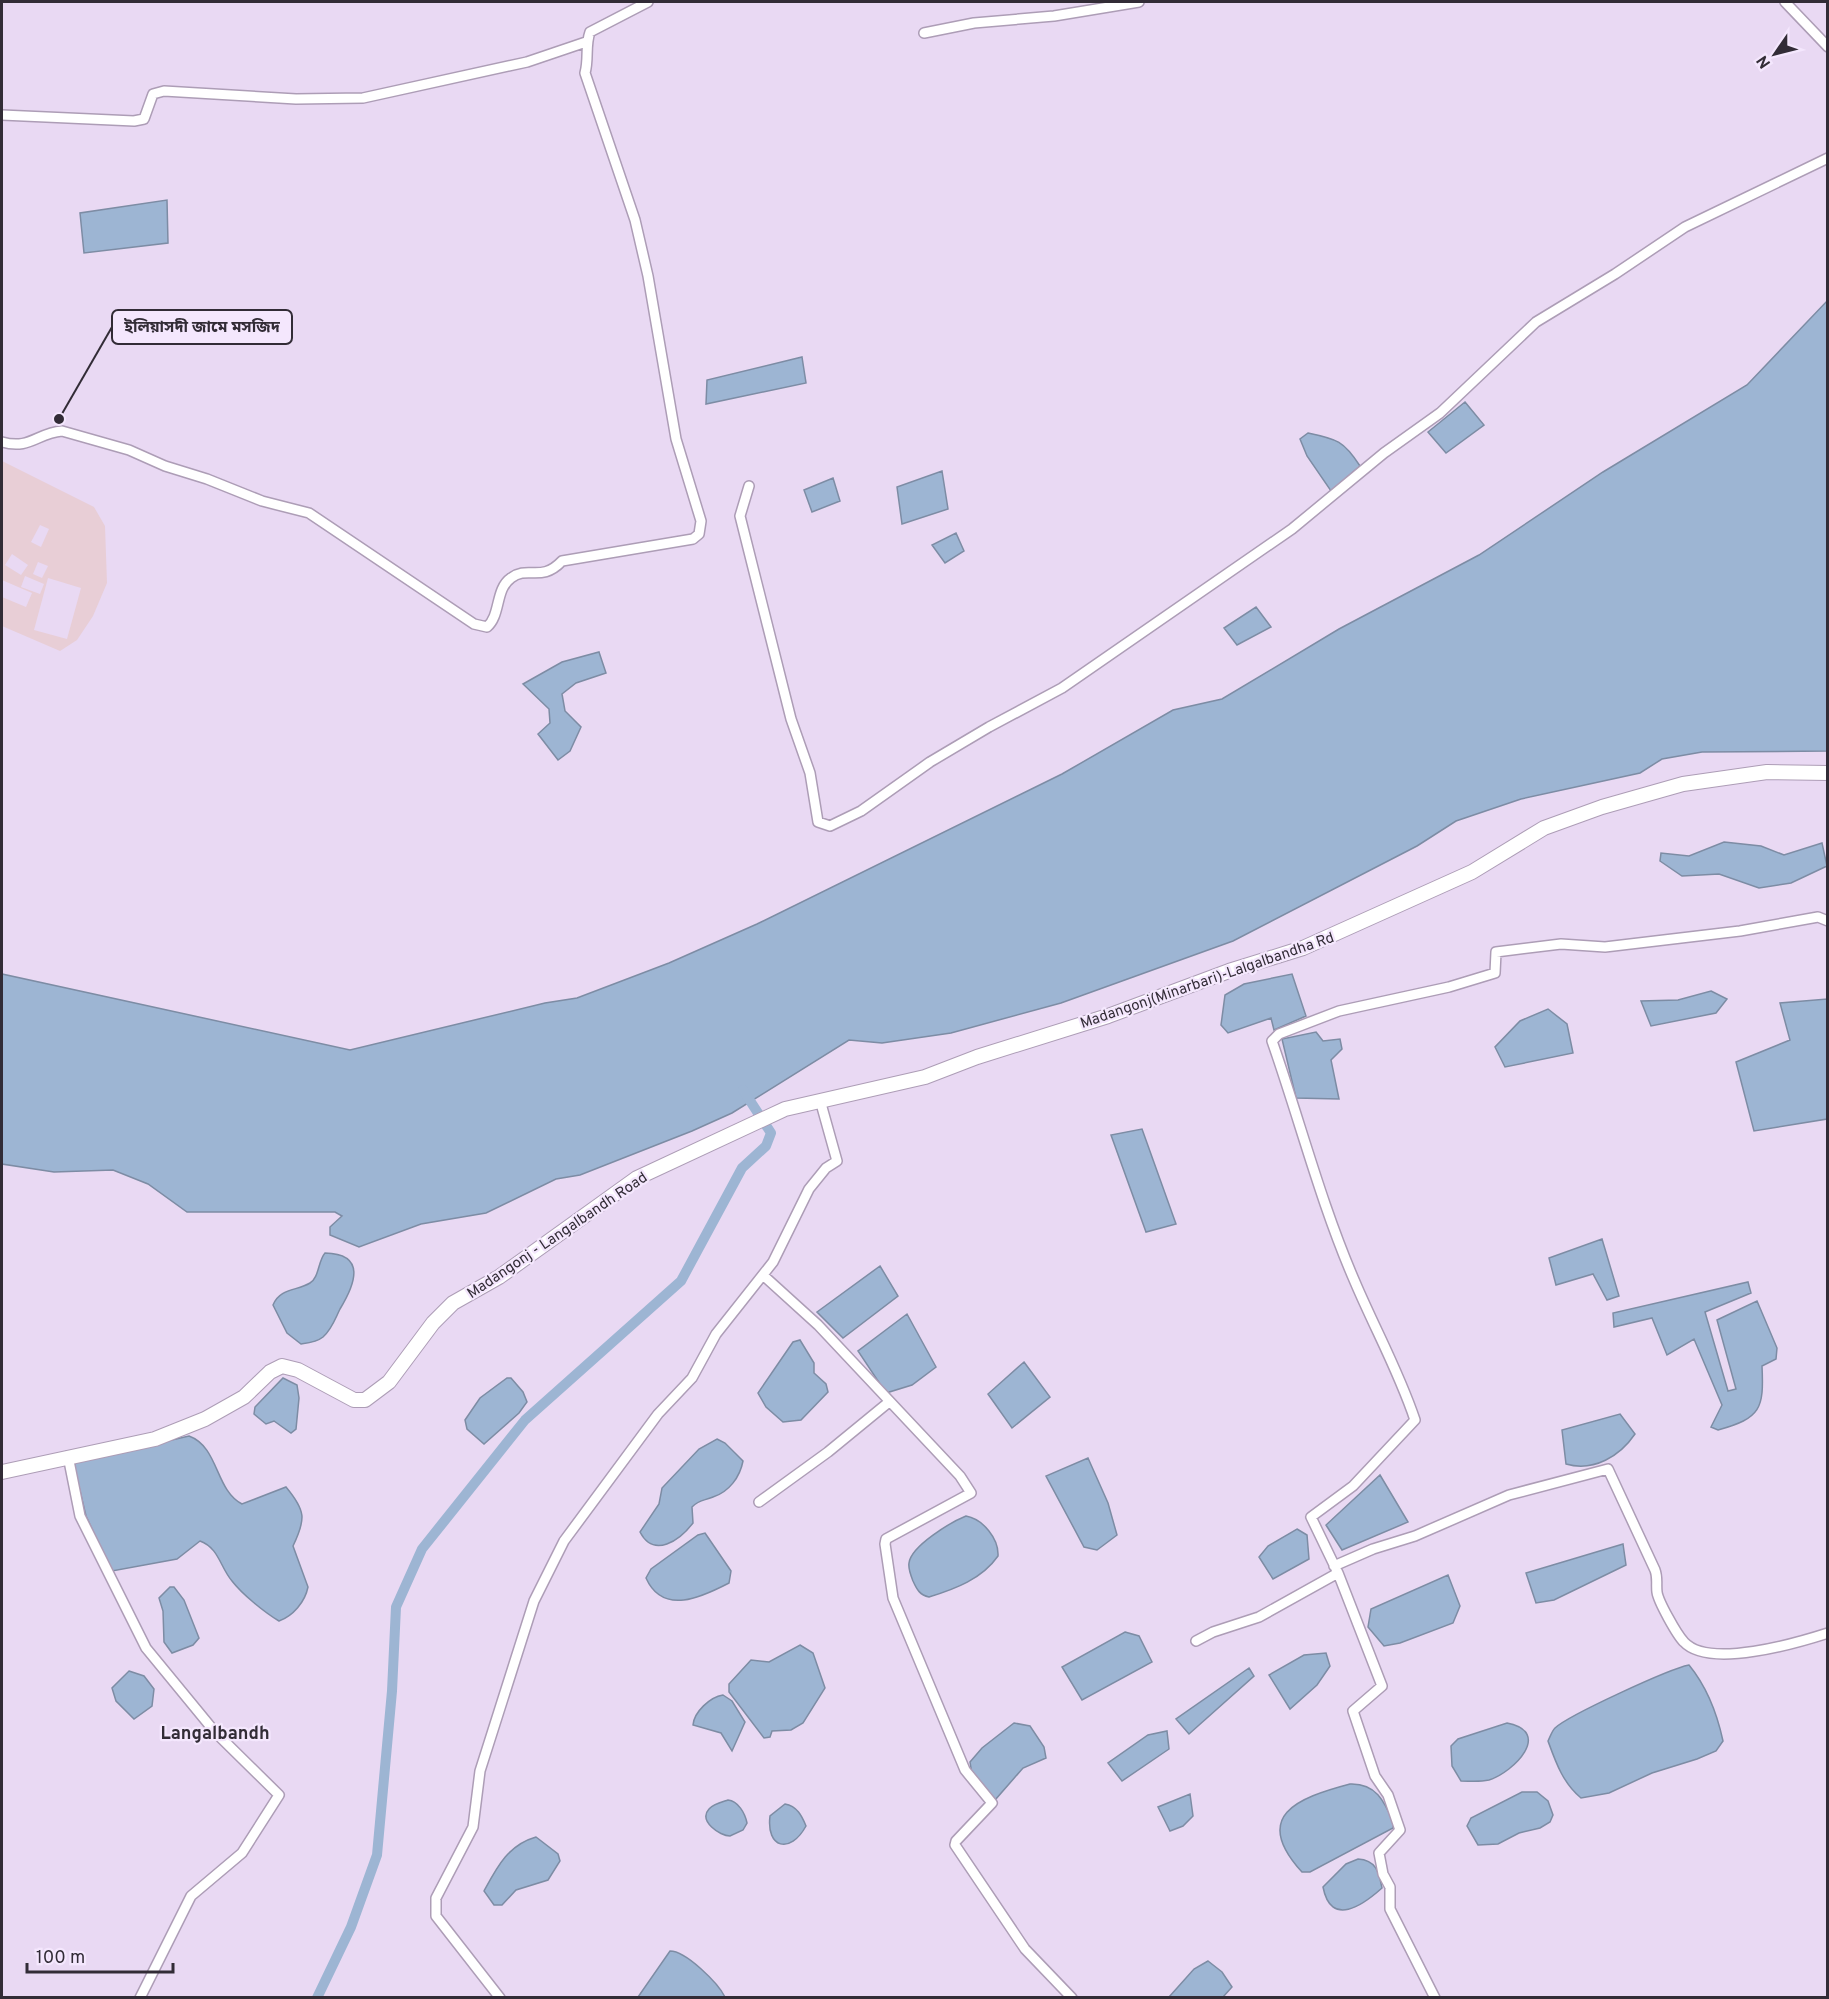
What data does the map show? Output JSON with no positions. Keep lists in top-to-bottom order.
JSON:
{
  "streets": {
    "main road": ["Madangonj(Minarbari)-Lalgalbandha Rd", "Madangonj - Langalbandh Road"]
  },
  "crossings": [
    ["Madangonj(Minarbari)-Lalgalbandha Rd", "Madangonj - Langalbandh Road"]
  ],
  "districts": ["Langalbandh"],
  "places": ["ইলিয়াসদী জামে মসজিদ"],
  "scale_bar": "100 m",
  "north": "bottom left"
}
